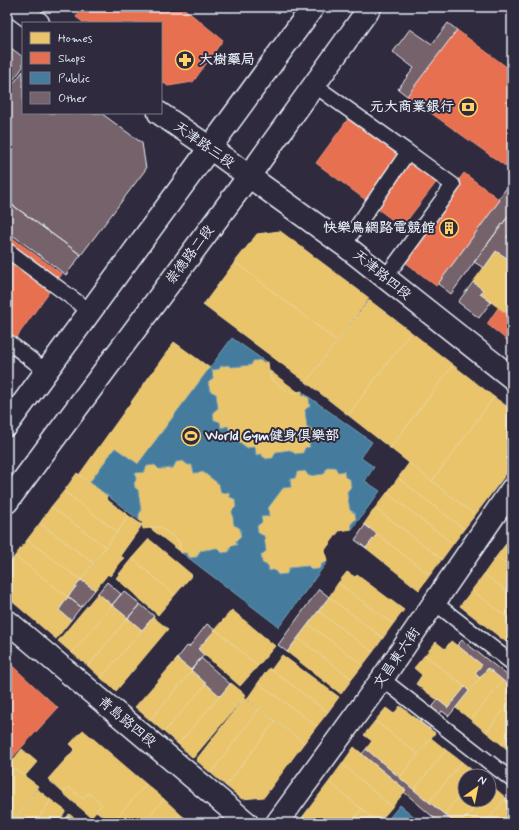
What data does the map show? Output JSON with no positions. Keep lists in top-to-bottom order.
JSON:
{
  "streets": {
    "street": [
      "天津路三段",
      "崇德路二段",
      "天津路四段",
      "文昌東六街",
      "青島路四段"
    ]
  },
  "crossings": [
    ["天津路三段", "崇德路二段"],
    ["天津路三段", "天津路四段"],
    ["崇德路二段", "天津路四段"]
  ],
  "places": {
    "pharmacy": ["大樹藥局"],
    "bank": ["元大商業銀行"],
    "building": ["快樂鳥網路電競館"],
    "sports": ["World Gym健身俱樂部"]
  },
  "legend": [
    "Homes",
    "Shops",
    "Public",
    "Other"
  ],
  "north": "top right"
}
